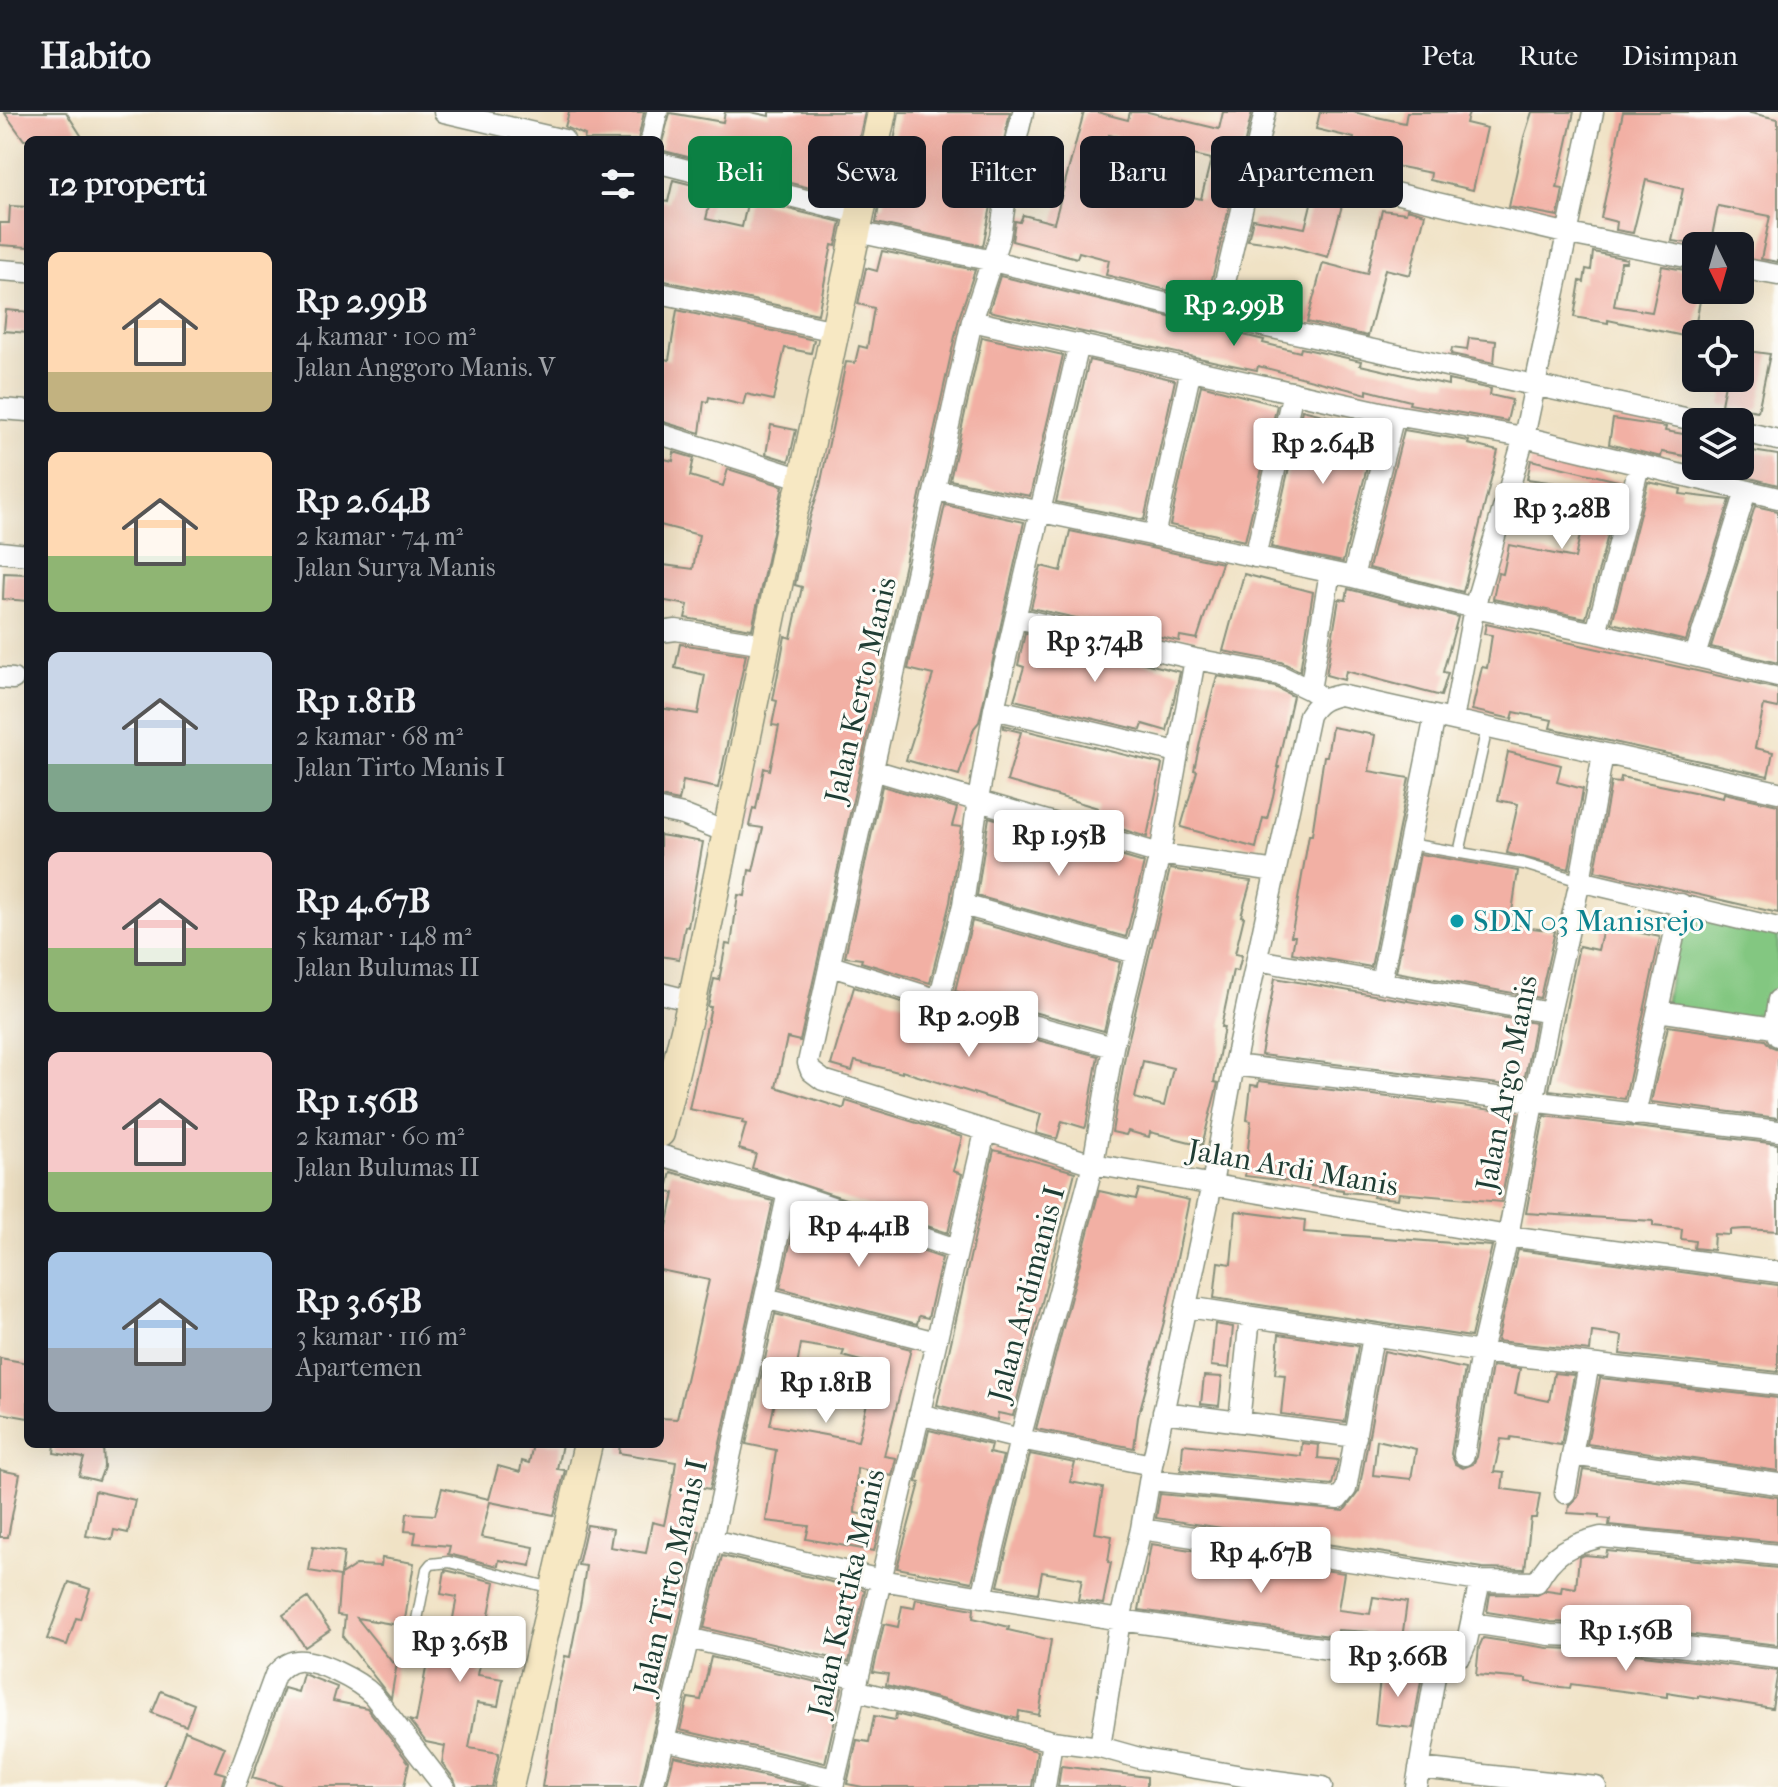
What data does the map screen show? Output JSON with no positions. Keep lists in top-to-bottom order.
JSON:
{
  "streets": {
    "street": [
      "Jalan Kerto Manis",
      "Jalan Argo Manis",
      "Jalan Ardi Manis",
      "Jalan Ardimanis I",
      "Jalan Tirto Manis I",
      "Jalan Kartika Manis"
    ]
  },
  "crossings": [
    ["Jalan Kerto Manis", "Jalan Ardi Manis"],
    ["Jalan Argo Manis", "Jalan Ardi Manis"],
    ["Jalan Ardi Manis", "Jalan Ardimanis I"],
    ["Jalan Ardi Manis", "Jalan Kartika Manis"]
  ],
  "places": ["SDN 03 Manisrejo"],
  "north": "bottom",
  "page": {
    "header": "Habito",
    "nav": ["Peta", "Rute", "Disimpan"],
    "chip": [
      "Beli",
      "Sewa",
      "Filter",
      "Baru",
      "Apartemen"
    ],
    "heading": "12 properti",
    "list": [
      {
        "name": "Rp 2.99B",
        "note": "4 kamar · 100 m² · Jalan Anggoro Manis. V"
      },
      {
        "name": "Rp 2.64B",
        "note": "2 kamar · 74 m² · Jalan Surya Manis"
      },
      {
        "name": "Rp 1.81B",
        "note": "2 kamar · 68 m² · Jalan Tirto Manis I"
      },
      {
        "name": "Rp 4.67B",
        "note": "5 kamar · 148 m² · Jalan Bulumas II"
      },
      {
        "name": "Rp 1.56B",
        "note": "2 kamar · 60 m² · Jalan Bulumas II"
      },
      {
        "name": "Rp 3.65B",
        "note": "3 kamar · 116 m² · Apartemen"
      }
    ],
    "price": [
      "Rp 2.99B",
      "Rp 2.64B",
      "Rp 3.28B",
      "Rp 3.74B",
      "Rp 1.95B",
      "Rp 2.09B",
      "Rp 4.41B",
      "Rp 1.81B",
      "Rp 4.67B",
      "Rp 1.56B",
      "Rp 3.65B",
      "Rp 3.66B"
    ]
  }
}
